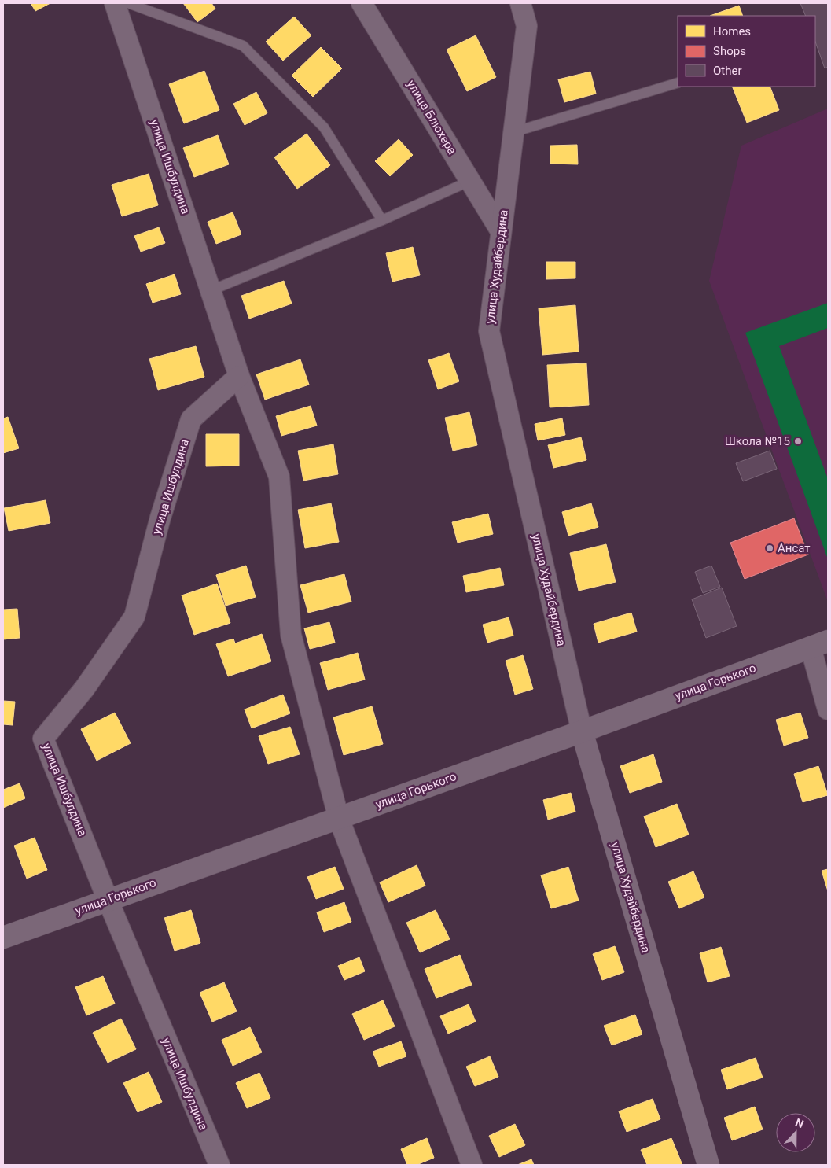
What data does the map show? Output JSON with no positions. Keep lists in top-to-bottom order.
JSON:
{
  "streets": {
    "main road": ["улица Худайбердина", "улица Горького"],
    "street": ["улица Блюхера", "улица Ишбулдина"]
  },
  "crossings": [
    ["улица Блюхера", "улица Худайбердина"],
    ["улица Ишбулдина", "улица Горького"],
    ["улица Худайбердина", "улица Горького"]
  ],
  "places": ["Школа №15", "Ансат"],
  "legend": ["Homes", "Shops", "Other"],
  "north": "top"
}
